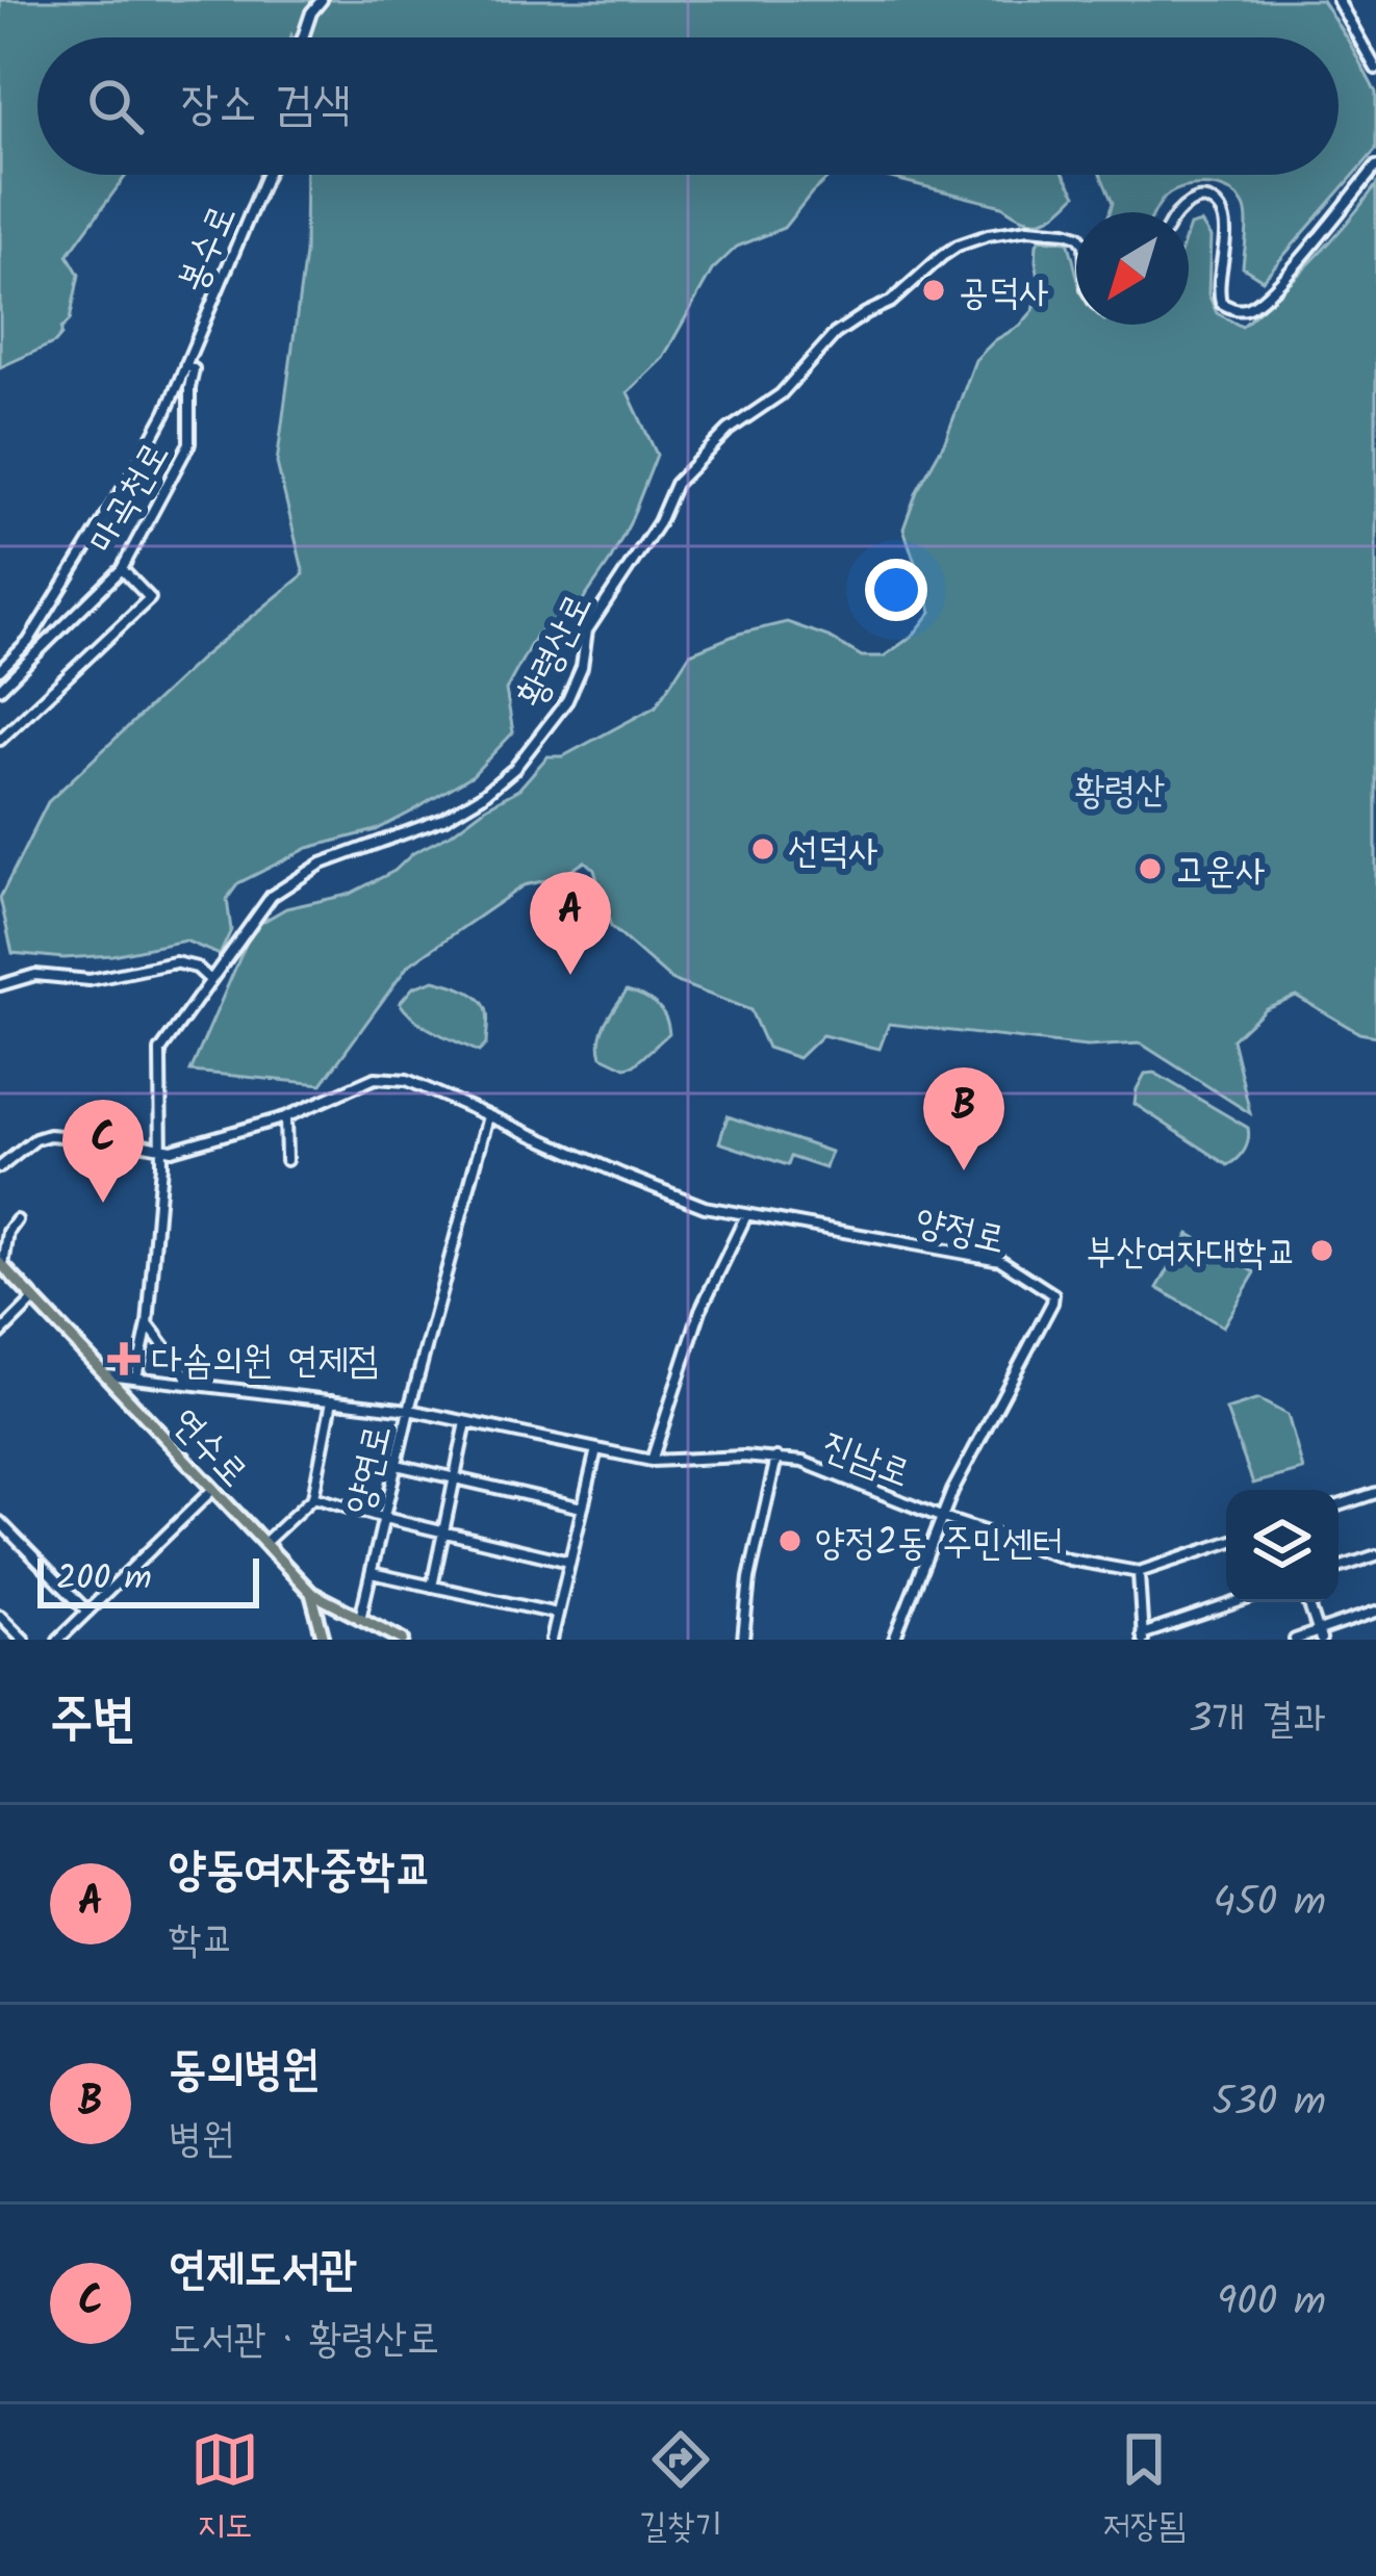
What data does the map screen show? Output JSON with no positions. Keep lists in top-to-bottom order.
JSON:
{
  "streets": {
    "main road": ["연수로"],
    "street": [
      "봉수로",
      "마곡천로",
      "황령산로",
      "양정로",
      "진남로",
      "양연로"
    ]
  },
  "crossings": [
    ["봉수로", "마곡천로"],
    ["황령산로", "양정로"],
    ["황령산로", "진남로"],
    ["양정로", "진남로"],
    ["양정로", "양연로"],
    ["연수로", "진남로"],
    ["연수로", "양연로"],
    ["진남로", "양연로"]
  ],
  "parks": ["황령산"],
  "places": {
    "other": [
      "공덕사",
      "선덕사",
      "고운사",
      "부산여자대학교",
      "양정2동 주민센터"
    ],
    "health": ["다솜의원 연제점"]
  },
  "scale_bar": "200 m",
  "north": "bottom left",
  "page": {
    "search": "장소 검색",
    "pins": ["A", "B", "C"],
    "scale": "200 m",
    "heading": ["주변", "3개 결과"],
    "list": [
      {
        "mark": "A",
        "name": "양동여자중학교",
        "note": "학교",
        "value": "450 m"
      },
      {
        "mark": "B",
        "name": "동의병원",
        "note": "병원",
        "value": "530 m"
      },
      {
        "mark": "C",
        "name": "연제도서관",
        "note": "도서관 · 황령산로",
        "value": "900 m"
      }
    ],
    "nav": ["지도", "길찾기", "저장됨"]
  }
}
